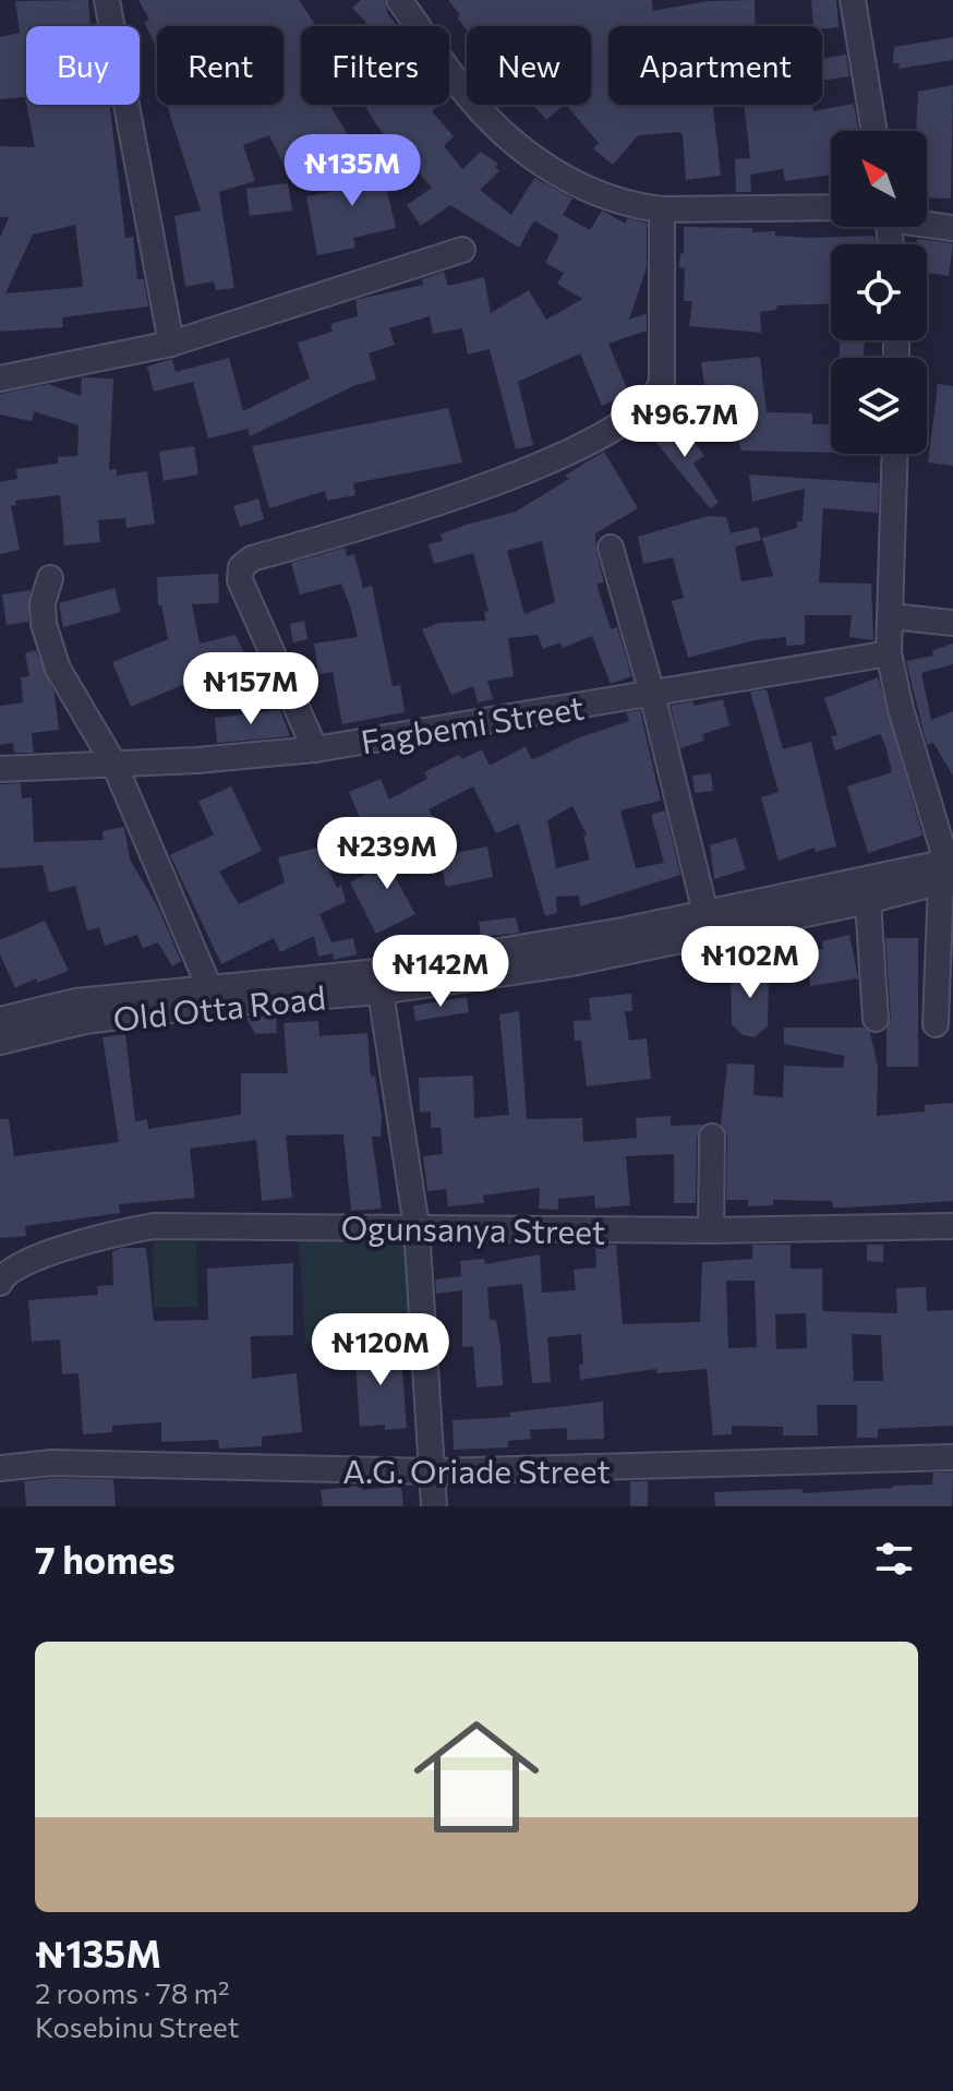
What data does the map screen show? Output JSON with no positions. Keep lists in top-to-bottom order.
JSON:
{
  "streets": {
    "street": [
      "Fagbemi Street",
      "Old Otta Road",
      "Ogunsanya Street",
      "A.G. Oriade Street"
    ]
  },
  "north": "top left",
  "page": {
    "chip": [
      "Buy",
      "Rent",
      "Filters",
      "New",
      "Apartment"
    ],
    "price": [
      "₦135M",
      "₦96.7M",
      "₦157M",
      "₦239M",
      "₦102M",
      "₦142M",
      "₦120M"
    ],
    "heading": "7 homes",
    "list": [
      {
        "name": "₦135M",
        "note": "2 rooms · 78 m² · Kosebinu Street"
      }
    ]
  }
}
